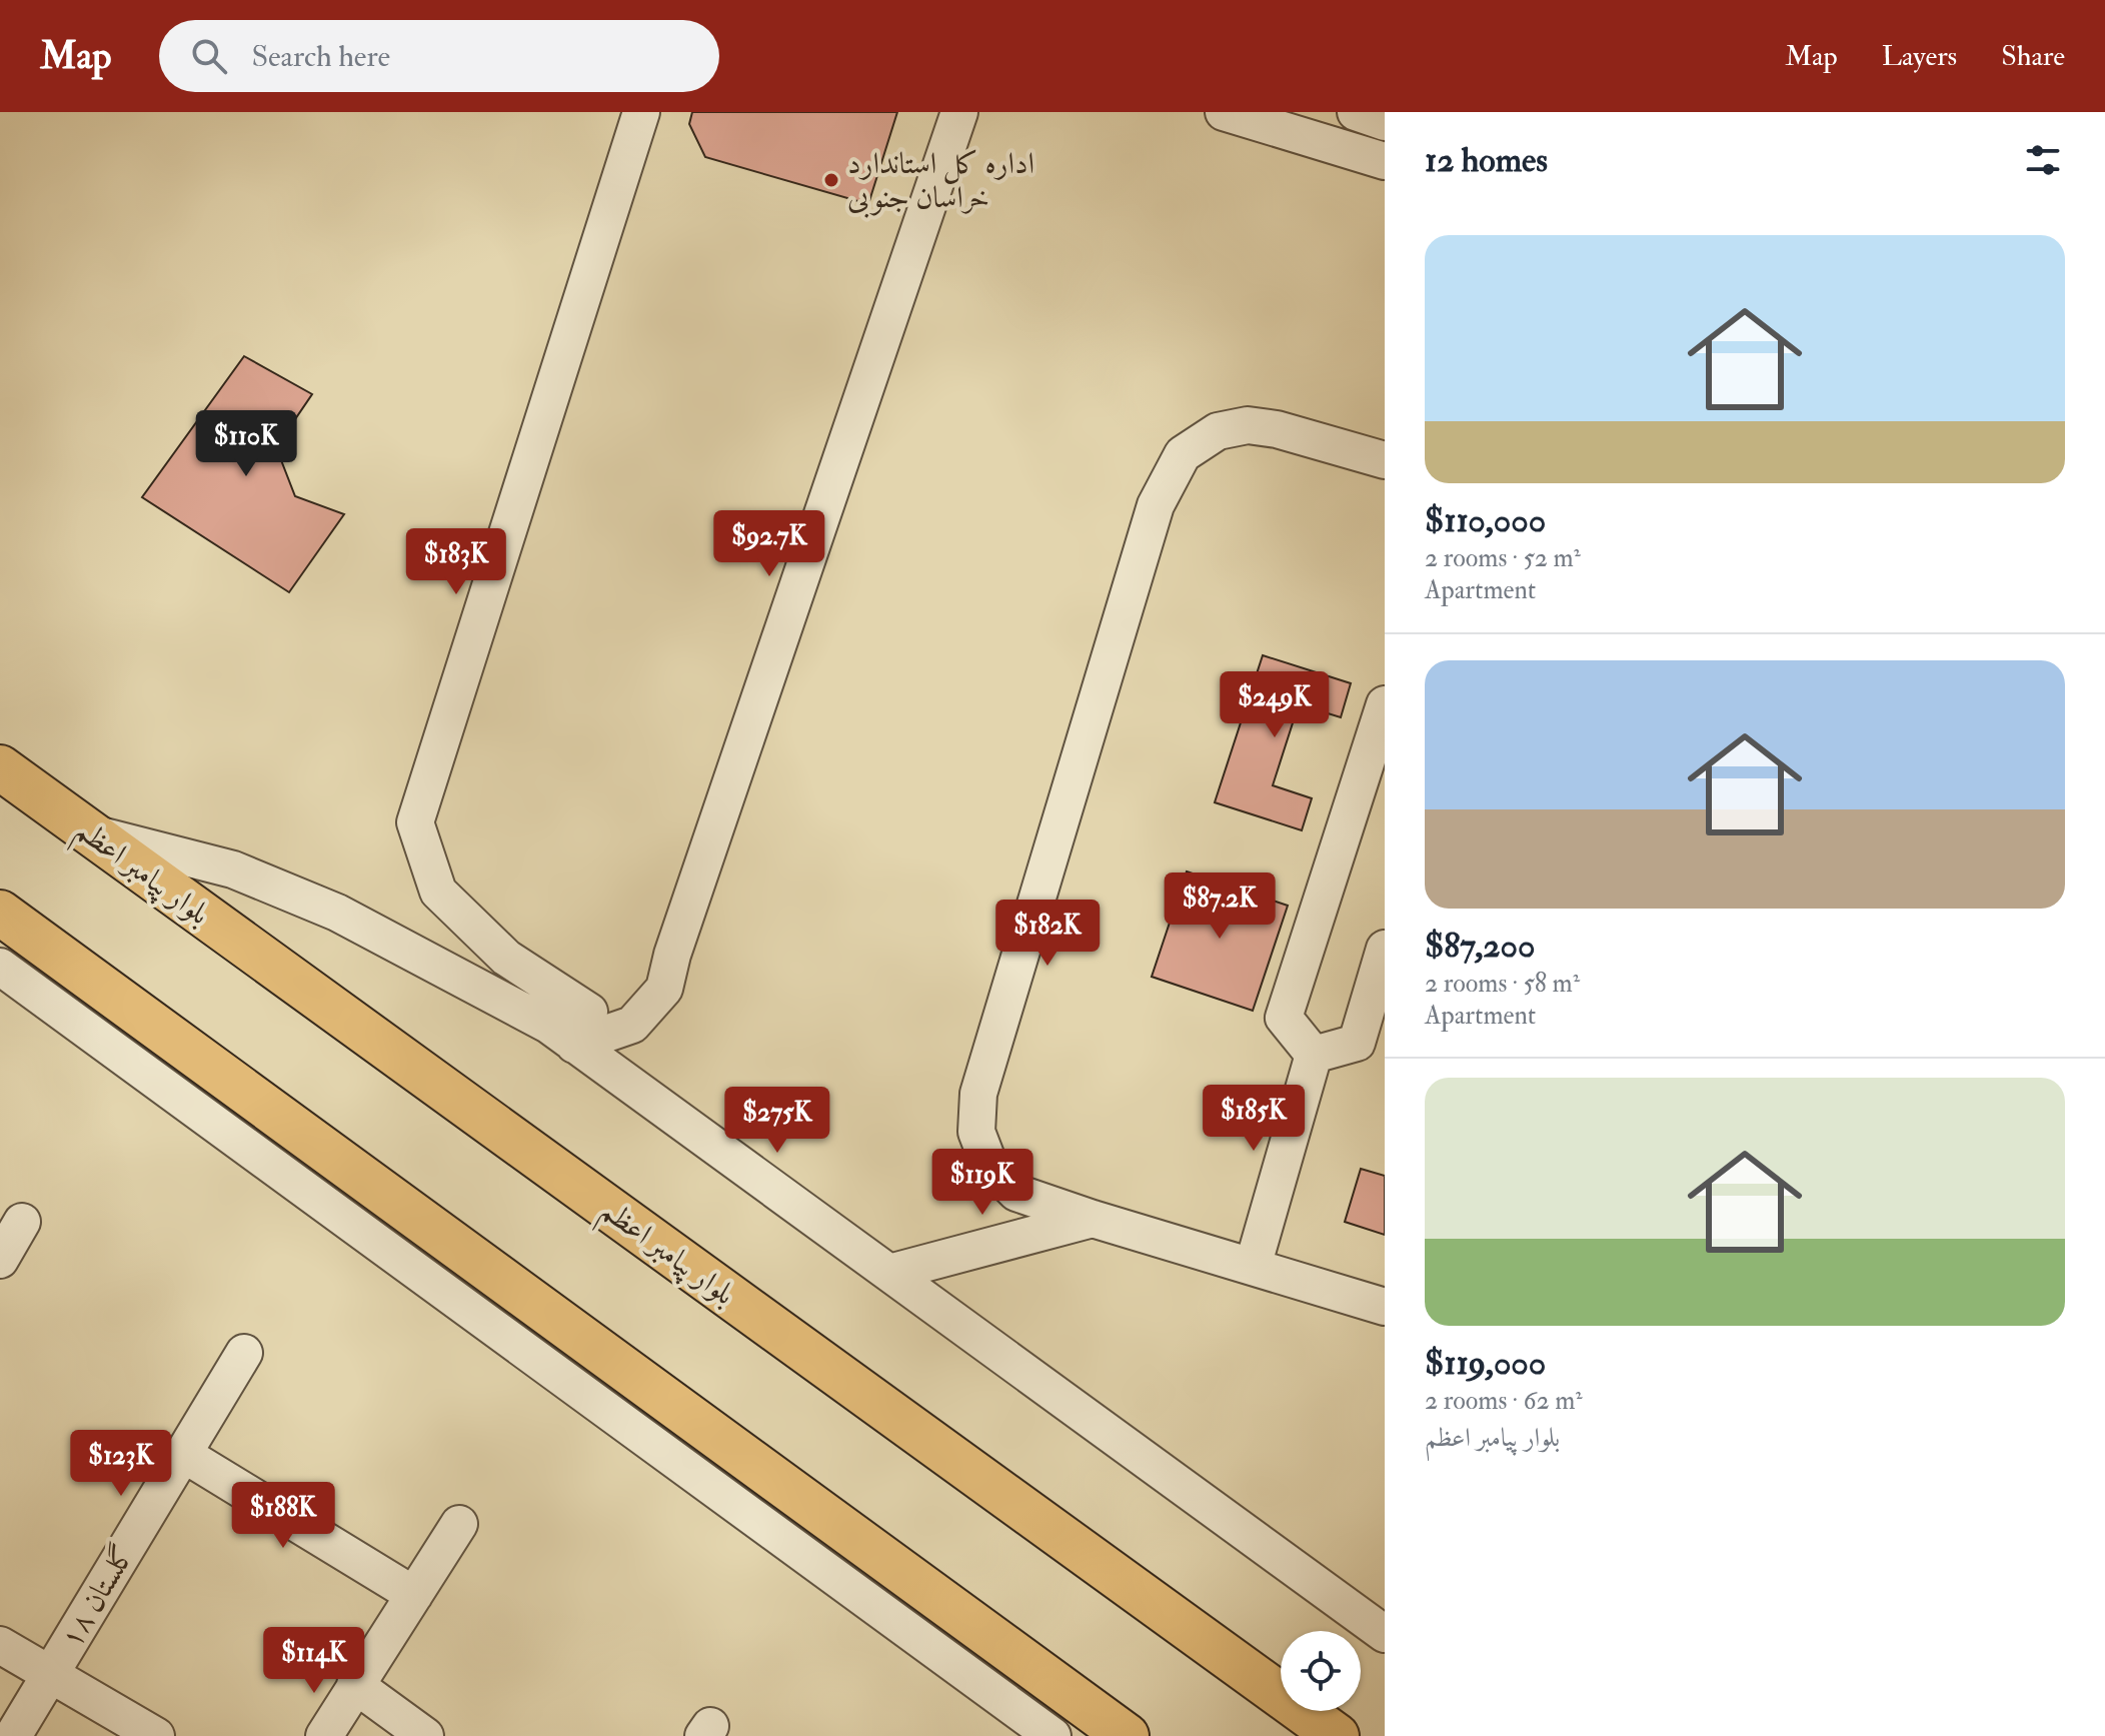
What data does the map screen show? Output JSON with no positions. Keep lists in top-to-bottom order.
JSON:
{
  "streets": {
    "main road": ["بلوار پیامبر اعظم"],
    "street": ["گلستان ۱۸"]
  },
  "places": ["اداره کل استاندارد خراسان جنوبی"],
  "page": {
    "header": "Map",
    "search": "Search here",
    "nav": ["Map", "Layers", "Share"],
    "heading": "12 homes",
    "list": [
      {
        "name": "$110,000",
        "note": "2 rooms · 52 m² · Apartment"
      },
      {
        "name": "$87,200",
        "note": "2 rooms · 58 m² · Apartment"
      },
      {
        "name": "$119,000",
        "note": "2 rooms · 62 m² · بلوار پیامبر اعظم"
      }
    ],
    "price": [
      "$110K",
      "$92.7K",
      "$183K",
      "$249K",
      "$87.2K",
      "$182K",
      "$185K",
      "$275K",
      "$119K",
      "$123K",
      "$188K",
      "$114K"
    ]
  }
}
